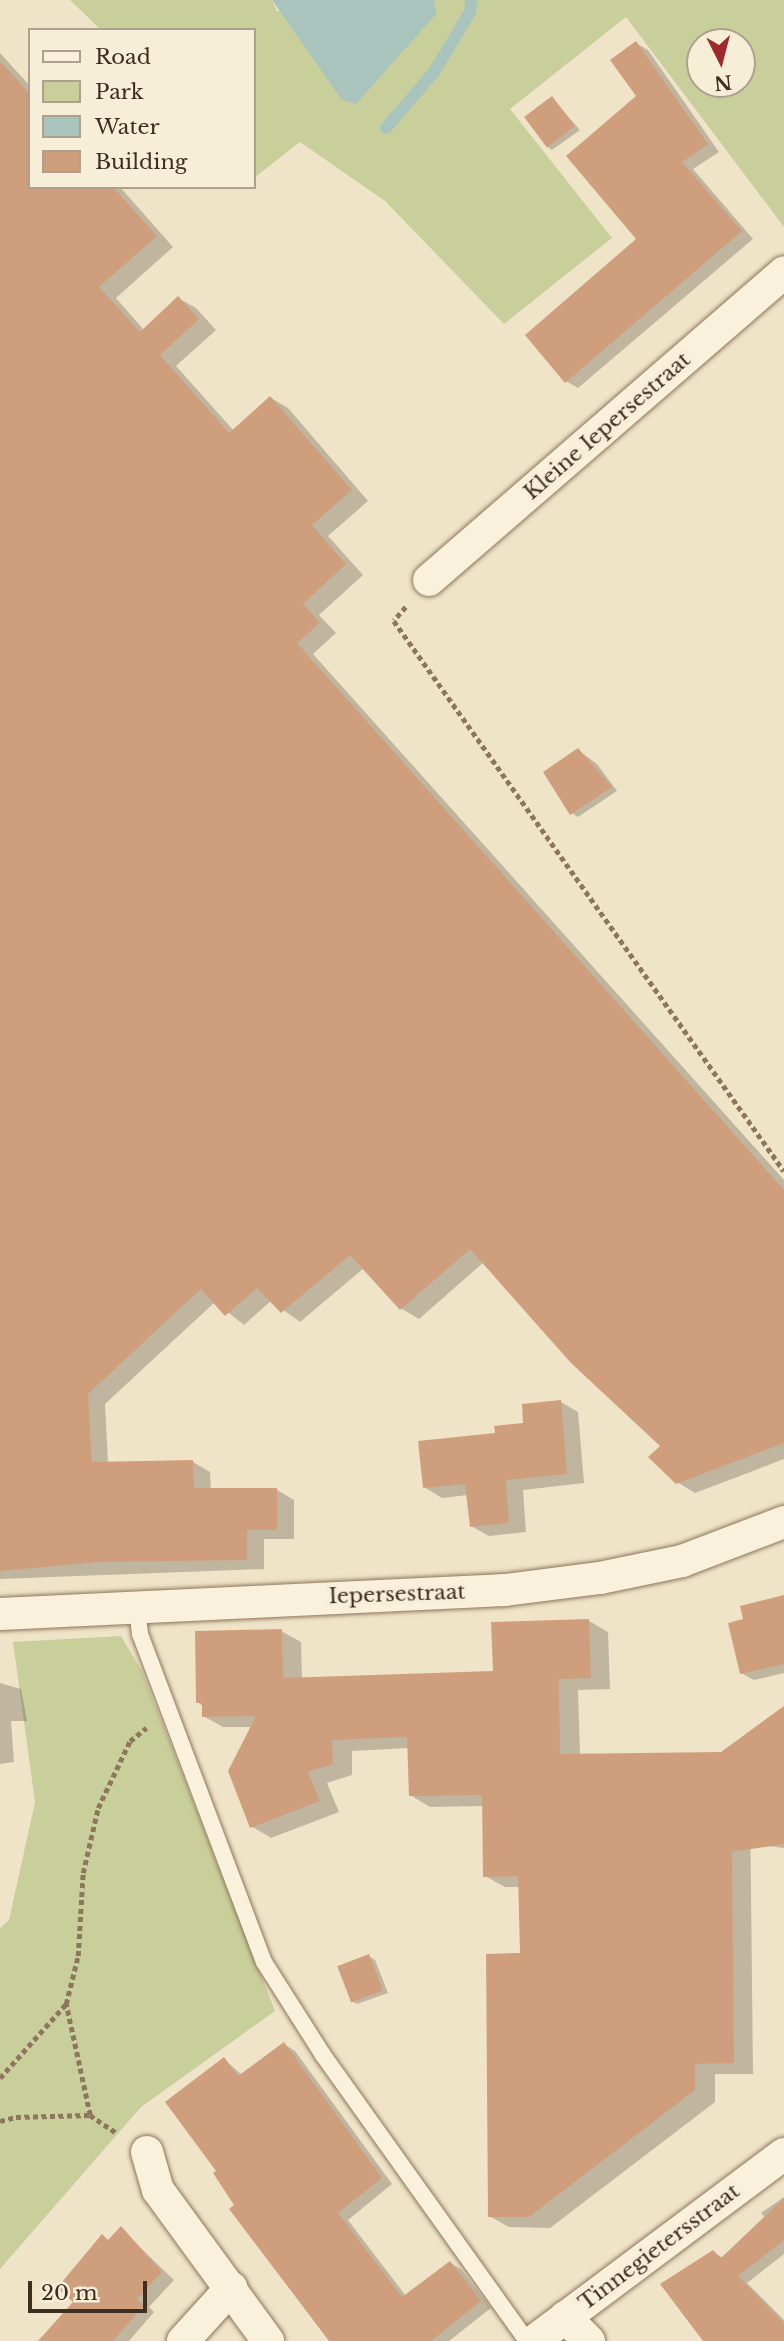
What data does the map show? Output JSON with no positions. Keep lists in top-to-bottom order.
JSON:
{
  "streets": {
    "street": ["Kleine Iepersestraat", "Iepersestraat", "Tinnegietersstraat"]
  },
  "legend": [
    "Road",
    "Park",
    "Water",
    "Building"
  ],
  "scale_bar": "20 m",
  "north": "bottom"
}
